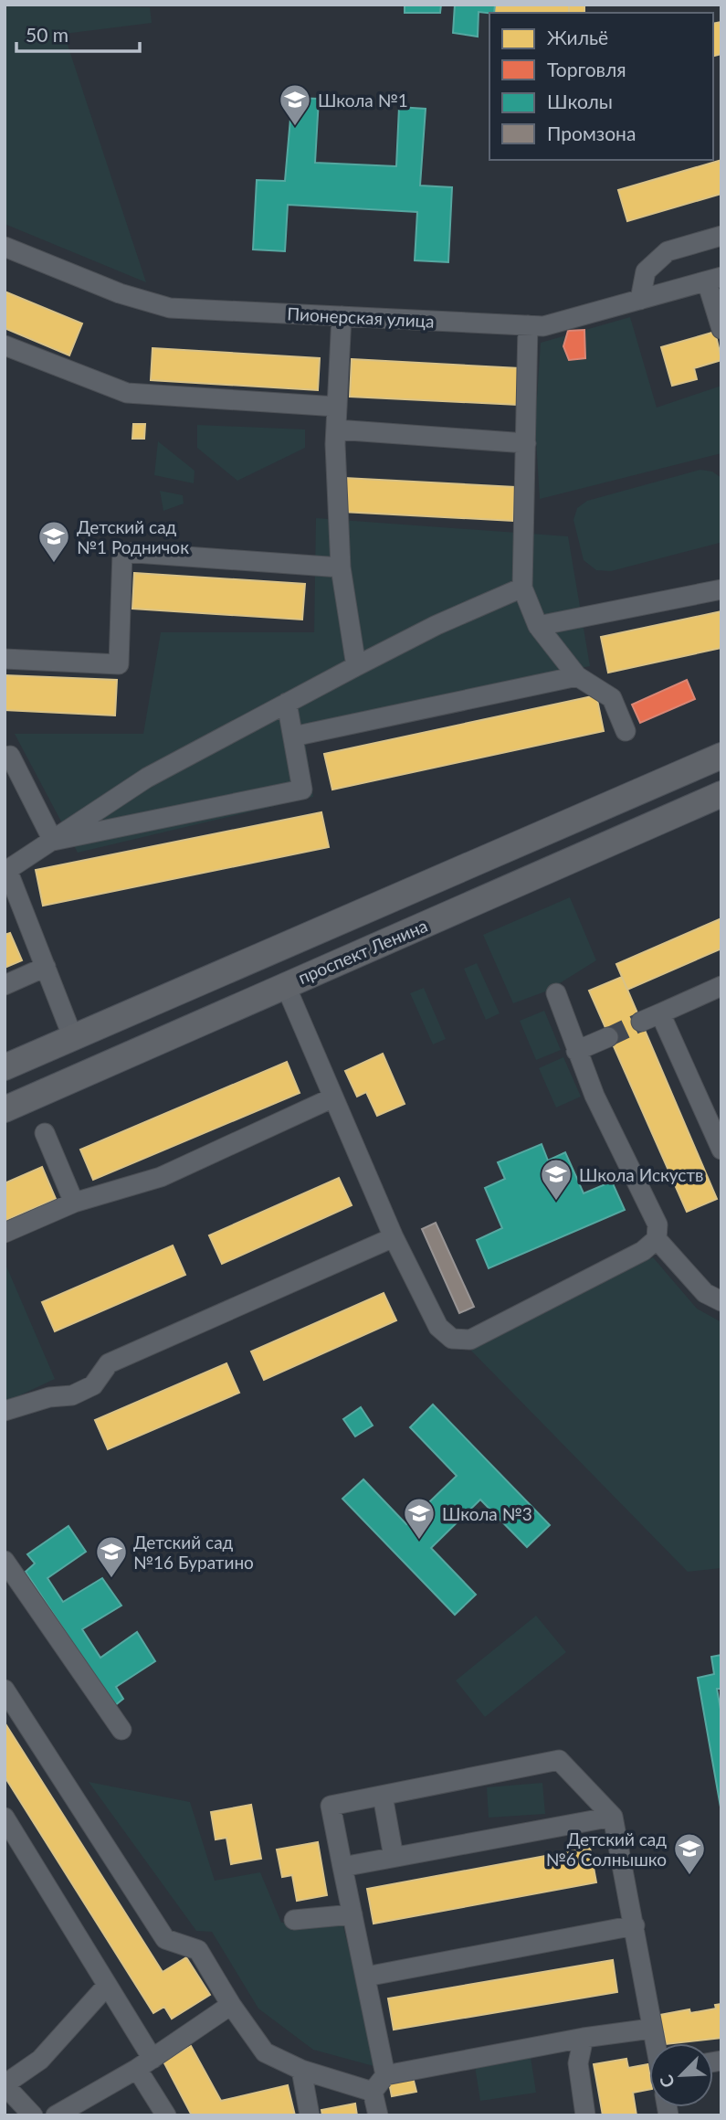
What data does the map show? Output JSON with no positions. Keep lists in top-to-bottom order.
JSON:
{
  "streets": {
    "main road": ["проспект Ленина"],
    "street": ["Пионерская улица"]
  },
  "places": {
    "school or university": [
      "Школа №1",
      "Детский сад №1 Родничок",
      "Школа Искуств",
      "Школа №3",
      "Детский сад №16 Буратино",
      "Детский сад №6 Солнышко"
    ]
  },
  "legend": [
    "Жильё",
    "Торговля",
    "Школы",
    "Промзона"
  ],
  "scale_bar": "50 m",
  "north": "bottom left"
}
